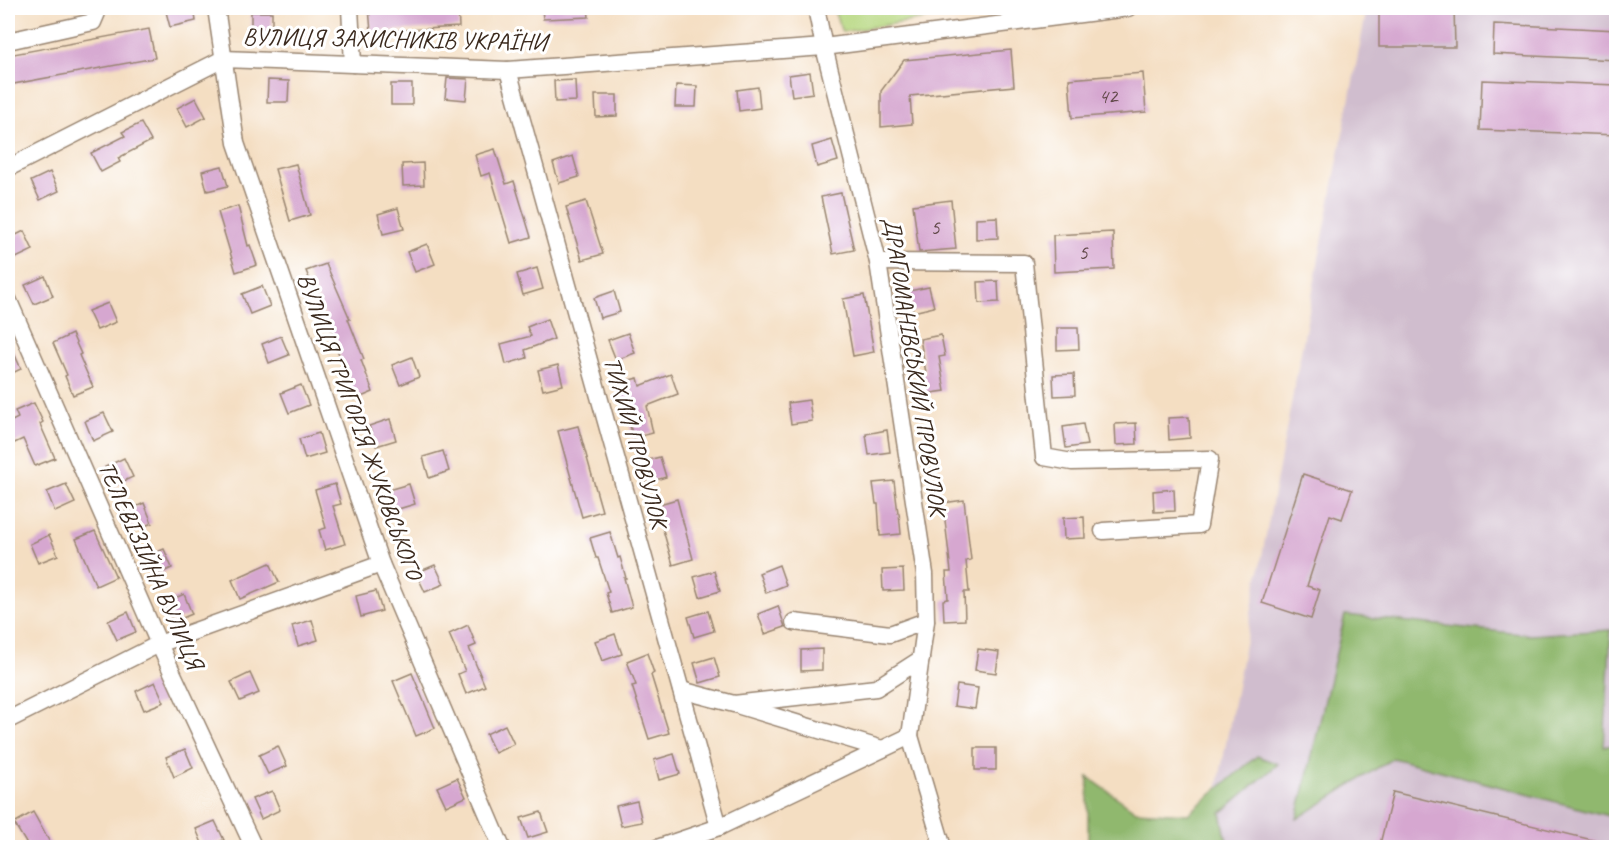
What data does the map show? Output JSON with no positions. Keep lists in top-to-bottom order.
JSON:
{
  "streets": {
    "street": [
      "ВУЛИЦЯ ЗАХИСНИКІВ УКРАЇНИ",
      "ДРАГОМАНІВСЬКИЙ ПРОВУЛОК",
      "ВУЛИЦЯ ГРИГОРІЯ ЖУКОВСЬКОГО",
      "ТИХИЙ ПРОВУЛОК",
      "ТЕЛЕВІЗІЙНА ВУЛИЦЯ"
    ]
  },
  "crossings": [
    ["ВУЛИЦЯ ЗАХИСНИКІВ УКРАЇНИ", "ДРАГОМАНІВСЬКИЙ ПРОВУЛОК"],
    ["ВУЛИЦЯ ЗАХИСНИКІВ УКРАЇНИ", "ВУЛИЦЯ ГРИГОРІЯ ЖУКОВСЬКОГО"],
    ["ВУЛИЦЯ ЗАХИСНИКІВ УКРАЇНИ", "ТИХИЙ ПРОВУЛОК"]
  ],
  "house_numbers": ["42", "5", "5"]
}
